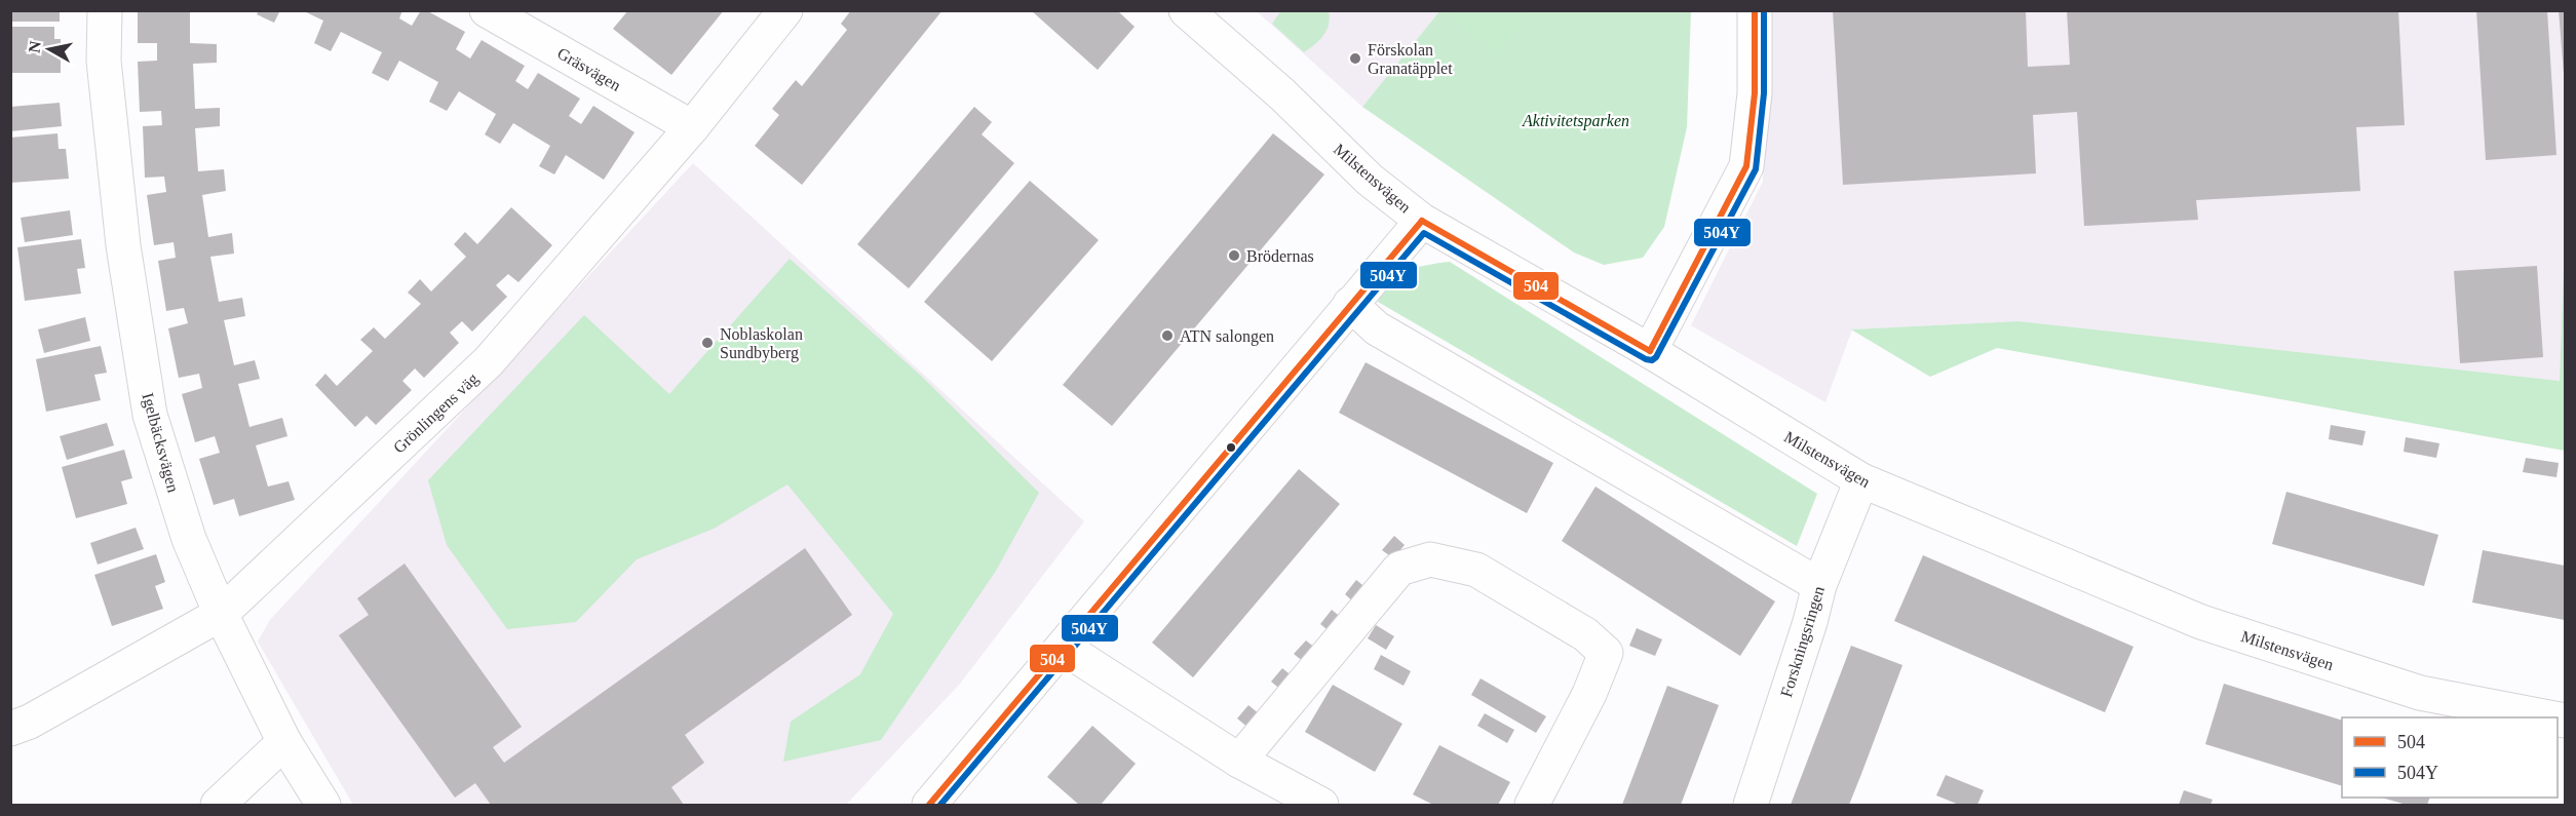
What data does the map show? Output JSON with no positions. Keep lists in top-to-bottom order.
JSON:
{
  "streets": {
    "street": [
      "Gräsvägen",
      "Milstensvägen",
      "Grönlingens väg",
      "Igelbäcksvägen",
      "Forskningsringen"
    ]
  },
  "crossings": [
    ["Gräsvägen", "Grönlingens väg"],
    ["Milstensvägen", "Forskningsringen"],
    ["Grönlingens väg", "Igelbäcksvägen"]
  ],
  "parks": ["Aktivitetsparken"],
  "places": [
    "Förskolan Granatäpplet",
    "Brödernas",
    "ATN salongen",
    "Noblaskolan Sundbyberg"
  ],
  "lines": ["transit line 504", "transit line 504Y"],
  "legend": ["504", "504Y"],
  "north": "left"
}
